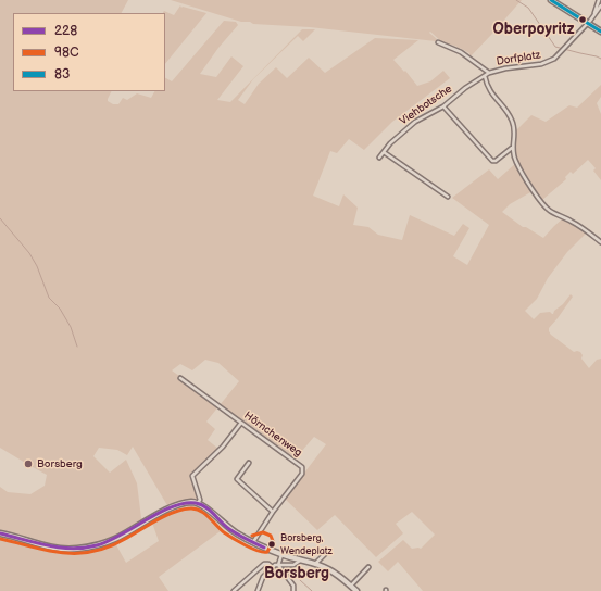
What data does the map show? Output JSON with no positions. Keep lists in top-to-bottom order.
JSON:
{
  "streets": {
    "street": ["Dorfplatz", "Viehbotsche", "Hörnchenweg"]
  },
  "crossings": [
    ["Dorfplatz", "Viehbotsche"]
  ],
  "districts": ["Oberpoyritz", "Borsberg"],
  "places": ["Borsberg", "Borsberg, Wendeplatz"],
  "lines": ["transit line 83", "transit line 228", "transit line 98C"],
  "legend": ["228", "98C", "83"]
}
